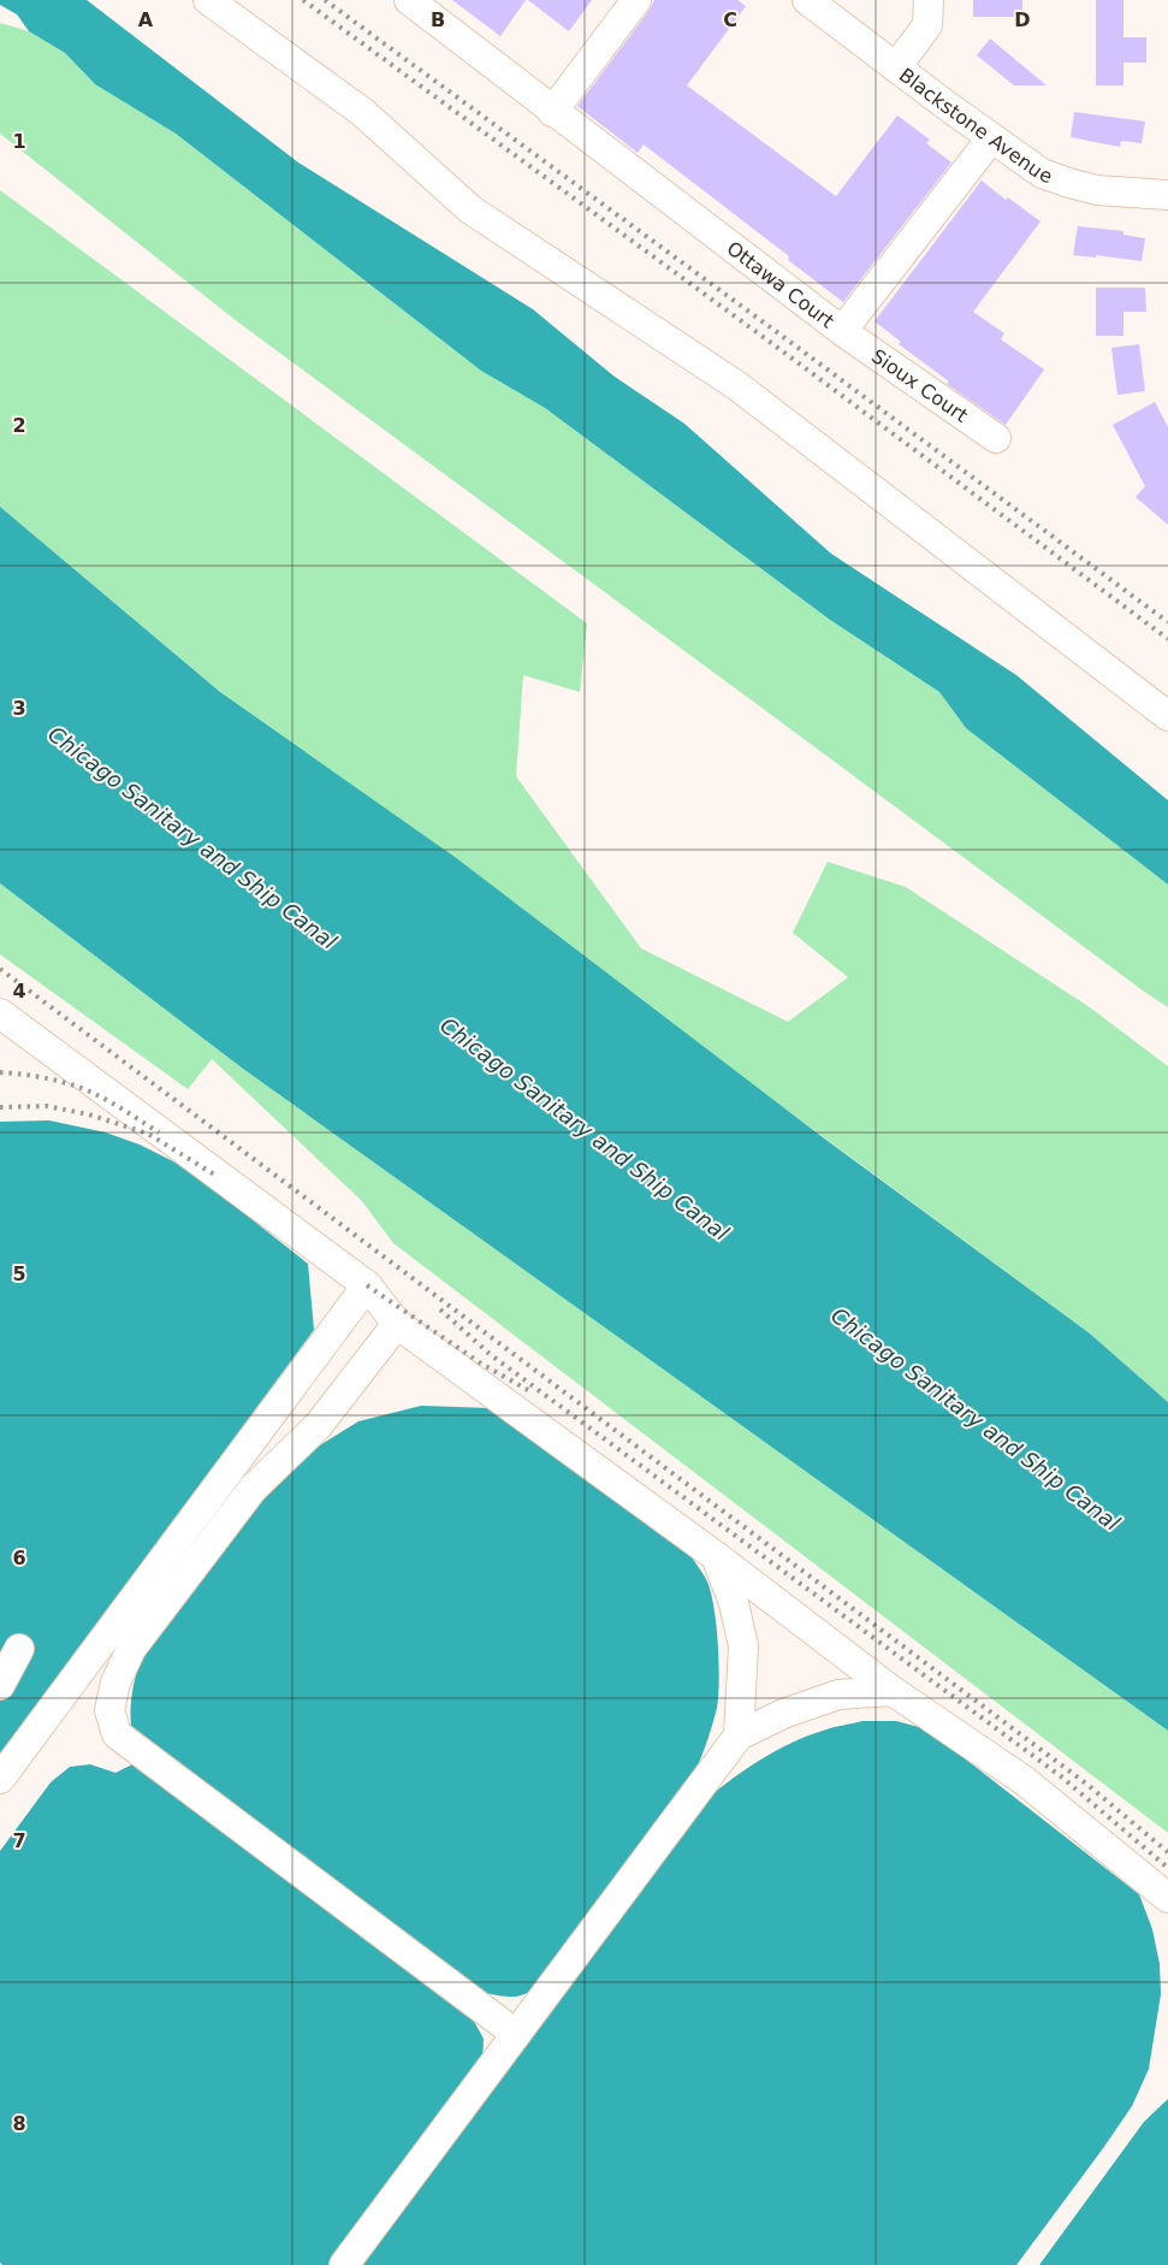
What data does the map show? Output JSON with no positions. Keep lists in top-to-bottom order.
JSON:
{
  "streets": {
    "street": ["Blackstone Avenue", "Ottawa Court", "Sioux Court"]
  },
  "crossings": [
    ["Blackstone Avenue", "Ottawa Court"],
    ["Ottawa Court", "Sioux Court"]
  ],
  "water": ["Chicago Sanitary and Ship Canal"],
  "grid": {
    "columns": [
      "A",
      "B",
      "C",
      "D"
    ],
    "rows": [
      "1",
      "2",
      "3",
      "4",
      "5",
      "6",
      "7",
      "8"
    ]
  }
}
